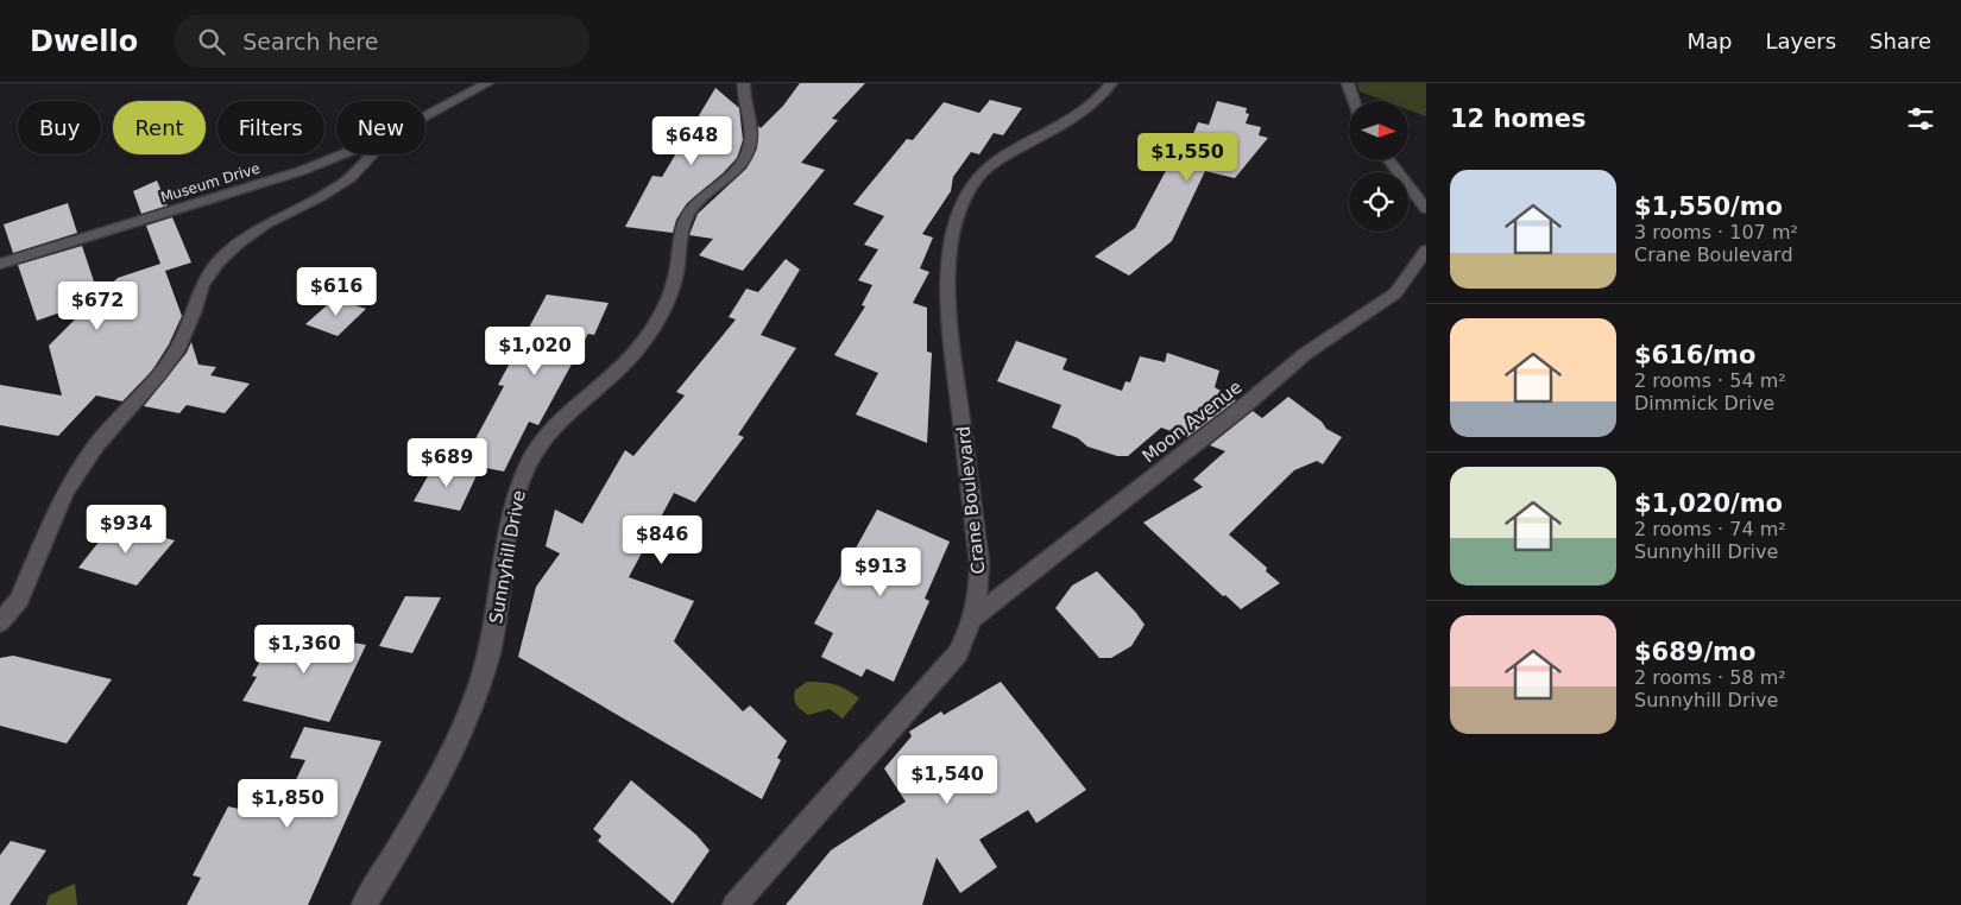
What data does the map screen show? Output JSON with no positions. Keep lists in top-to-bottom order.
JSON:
{
  "streets": {
    "street": [
      "Museum Drive",
      "Moon Avenue",
      "Crane Boulevard",
      "Sunnyhill Drive"
    ]
  },
  "crossings": [
    ["Moon Avenue", "Crane Boulevard"]
  ],
  "north": "right",
  "page": {
    "header": "Dwello",
    "search": "Search here",
    "nav": ["Map", "Layers", "Share"],
    "heading": "12 homes",
    "chip": [
      "Buy",
      "Rent",
      "Filters",
      "New"
    ],
    "price": [
      "$648",
      "$1,550",
      "$616",
      "$672",
      "$1,020",
      "$689",
      "$934",
      "$846",
      "$913",
      "$1,360",
      "$1,540",
      "$1,850"
    ],
    "list": [
      {
        "name": "$1,550/mo",
        "note": "3 rooms · 107 m² · Crane Boulevard"
      },
      {
        "name": "$616/mo",
        "note": "2 rooms · 54 m² · Dimmick Drive"
      },
      {
        "name": "$1,020/mo",
        "note": "2 rooms · 74 m² · Sunnyhill Drive"
      },
      {
        "name": "$689/mo",
        "note": "2 rooms · 58 m² · Sunnyhill Drive"
      }
    ]
  }
}
